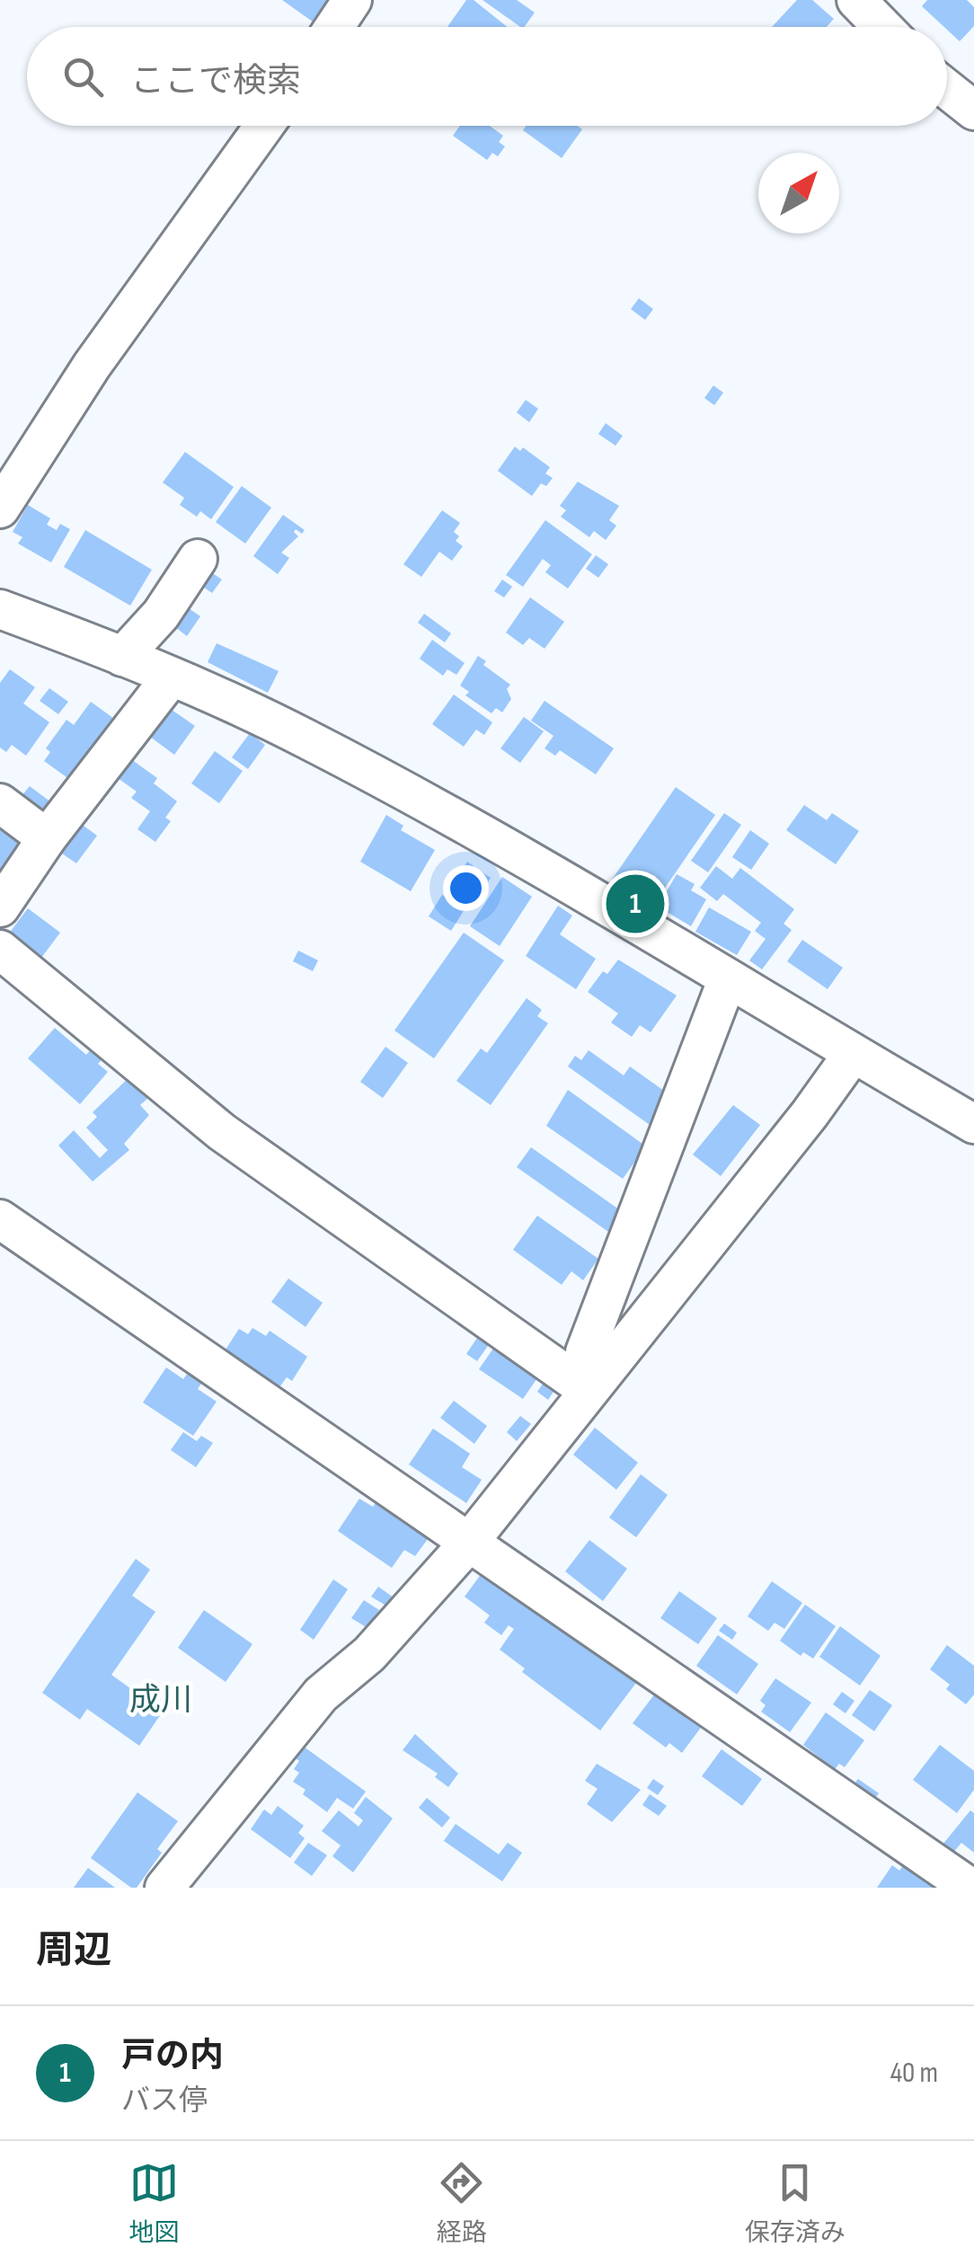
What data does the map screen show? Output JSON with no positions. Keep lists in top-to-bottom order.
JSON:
{
  "districts": ["成川"],
  "north": "top right",
  "page": {
    "search": "ここで検索",
    "pins": "1",
    "heading": "周辺",
    "list": [
      {
        "mark": "1",
        "name": "戸の内",
        "note": "バス停",
        "value": "40 m"
      }
    ],
    "nav": ["地図", "経路", "保存済み"]
  }
}
